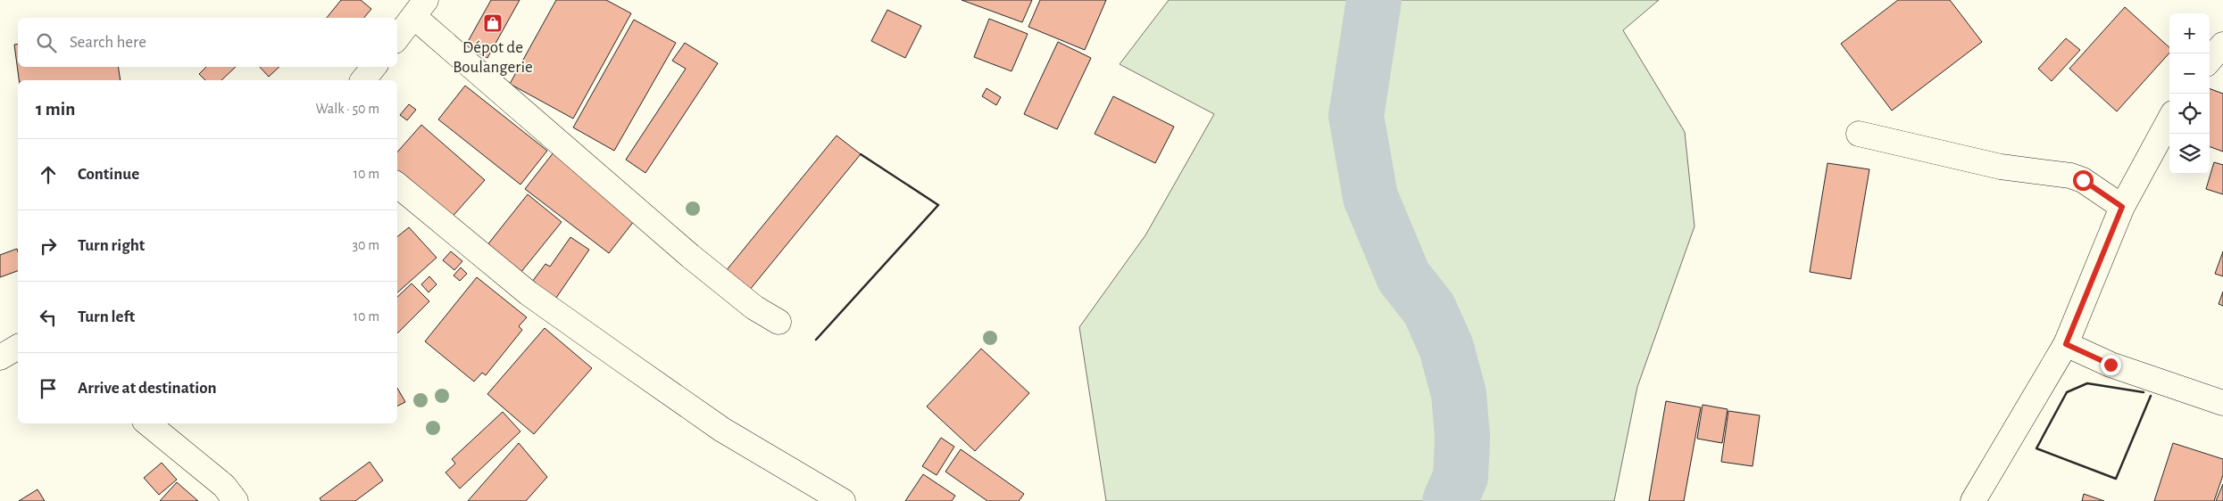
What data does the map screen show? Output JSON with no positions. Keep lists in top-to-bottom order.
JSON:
{
  "places": {
    "shop": ["Dépot de Boulangerie"]
  },
  "page": {
    "map_buttons": ["+", "−"],
    "search": "Search here",
    "heading": ["1 min", "Walk · 50 m"],
    "list": [
      ["Continue", "10 m"],
      ["Turn right", "30 m"],
      ["Turn left", "10 m"],
      "Arrive at destination"
    ]
  }
}
